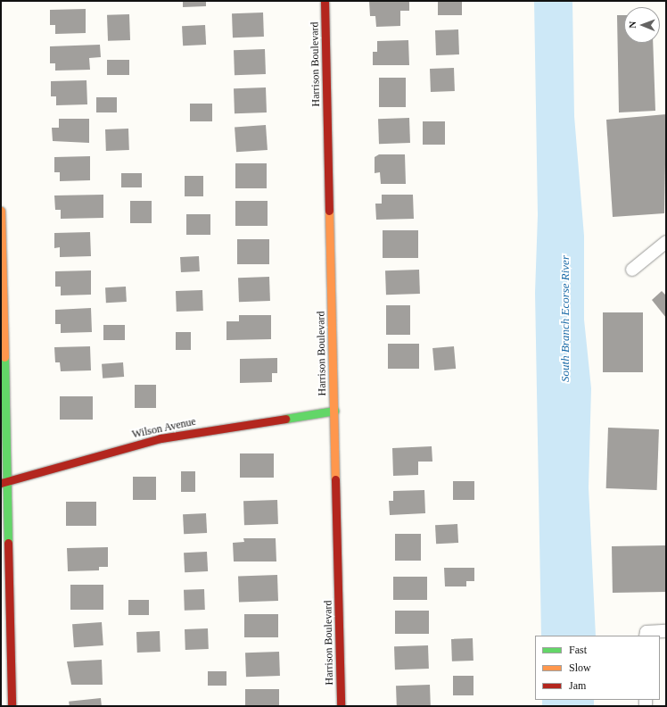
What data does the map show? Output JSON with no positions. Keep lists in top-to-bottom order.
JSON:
{
  "streets": {
    "street": ["Harrison Boulevard", "Wilson Avenue"]
  },
  "crossings": [
    ["Harrison Boulevard", "Wilson Avenue"]
  ],
  "water": ["South Branch Ecorse River"],
  "legend": ["Fast", "Slow", "Jam"],
  "north": "left"
}
